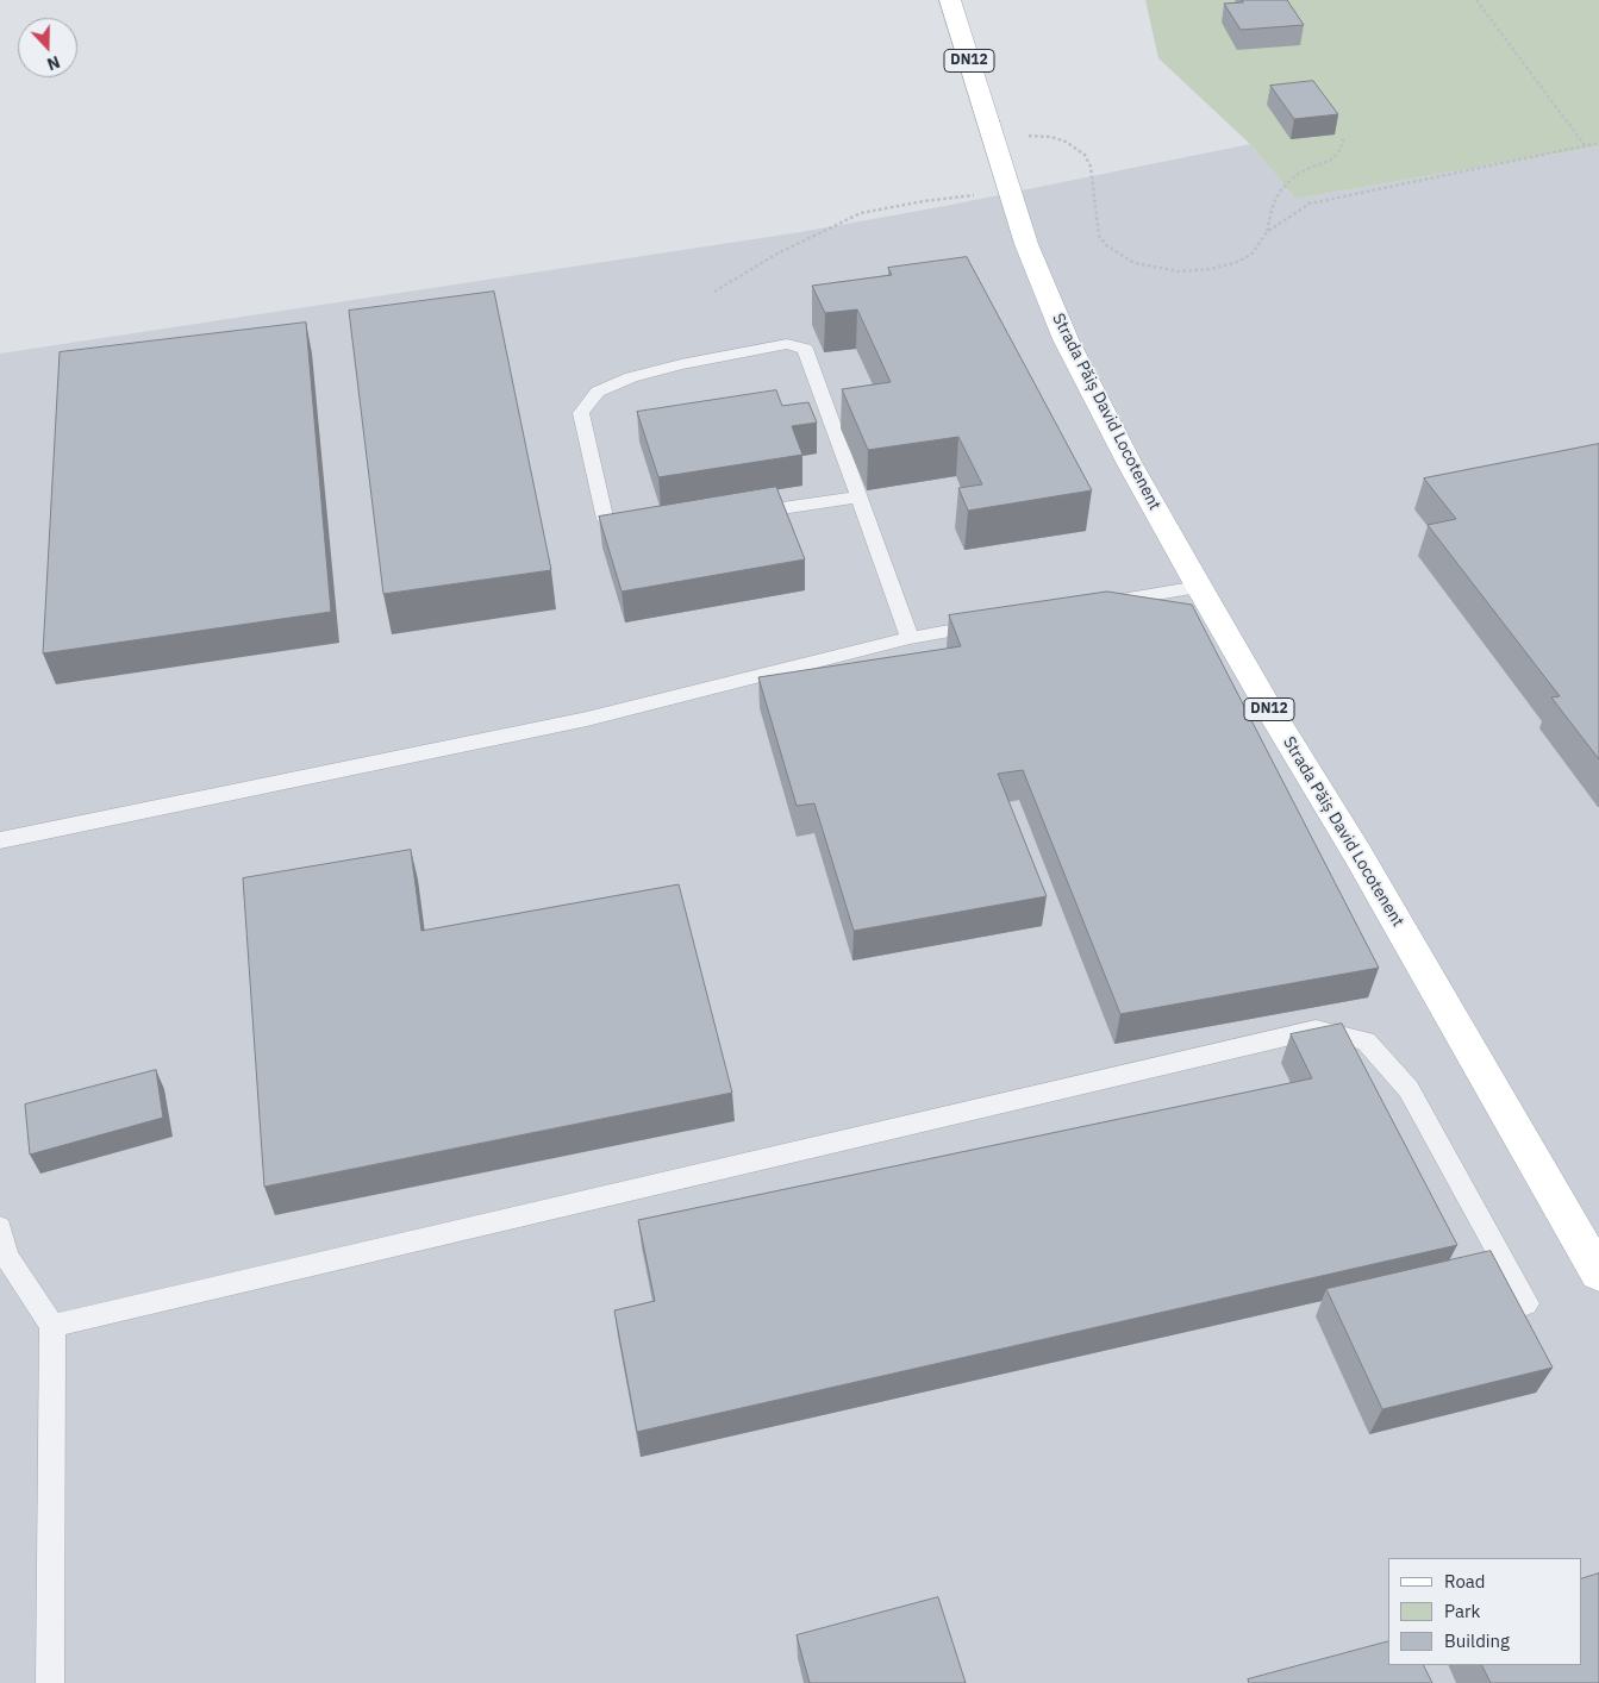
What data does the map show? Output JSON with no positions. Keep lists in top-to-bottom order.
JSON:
{
  "streets": {
    "main road": ["DN12", "Strada Păiș David Locotenent"]
  },
  "crossings": [
    ["DN12", "Strada Păiș David Locotenent"]
  ],
  "legend": ["Road", "Park", "Building"],
  "north": "bottom"
}
